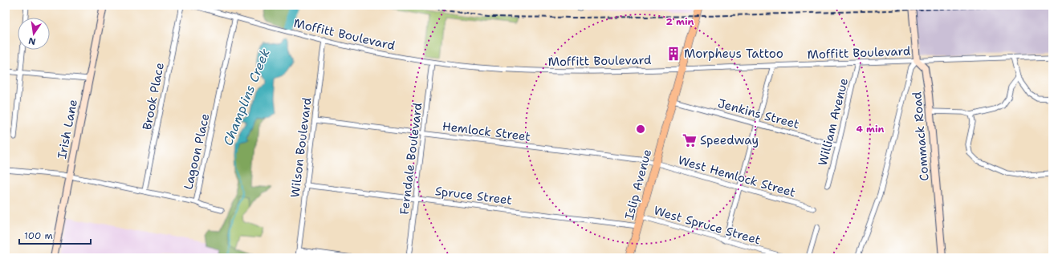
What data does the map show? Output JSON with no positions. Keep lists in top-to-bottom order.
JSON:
{
  "streets": {
    "main road": ["Islip Avenue"],
    "street": [
      "Moffitt Boulevard",
      "Brook Place",
      "Jenkins Street",
      "William Avenue",
      "Irish Lane",
      "Hemlock Street",
      "Commack Road",
      "Wilson Boulevard",
      "Lagoon Place",
      "Ferndale Boulevard",
      "West Hemlock Street",
      "Spruce Street",
      "West Spruce Street"
    ]
  },
  "crossings": [
    ["Moffitt Boulevard", "William Avenue"],
    ["Moffitt Boulevard", "Commack Road"],
    ["Moffitt Boulevard", "Wilson Boulevard"],
    ["Moffitt Boulevard", "Lagoon Place"],
    ["Moffitt Boulevard", "Ferndale Boulevard"],
    ["Moffitt Boulevard", "Islip Avenue"],
    ["Brook Place", "Lagoon Place"],
    ["Jenkins Street", "William Avenue"],
    ["Jenkins Street", "Islip Avenue"],
    ["Irish Lane", "Lagoon Place"],
    ["Hemlock Street", "Wilson Boulevard"],
    ["Hemlock Street", "Ferndale Boulevard"],
    ["Hemlock Street", "West Hemlock Street"],
    ["Hemlock Street", "Islip Avenue"],
    ["Wilson Boulevard", "Spruce Street"],
    ["Ferndale Boulevard", "Spruce Street"],
    ["West Hemlock Street", "Islip Avenue"],
    ["Islip Avenue", "Spruce Street"],
    ["Islip Avenue", "West Spruce Street"]
  ],
  "water": ["Champlins Creek"],
  "places": {
    "building": ["Morpheus Tattoo"],
    "supermarket": ["Speedway"]
  },
  "scale_bar": "100 m",
  "north": "bottom",
  "rings": ["2 min", "4 min"]
}
